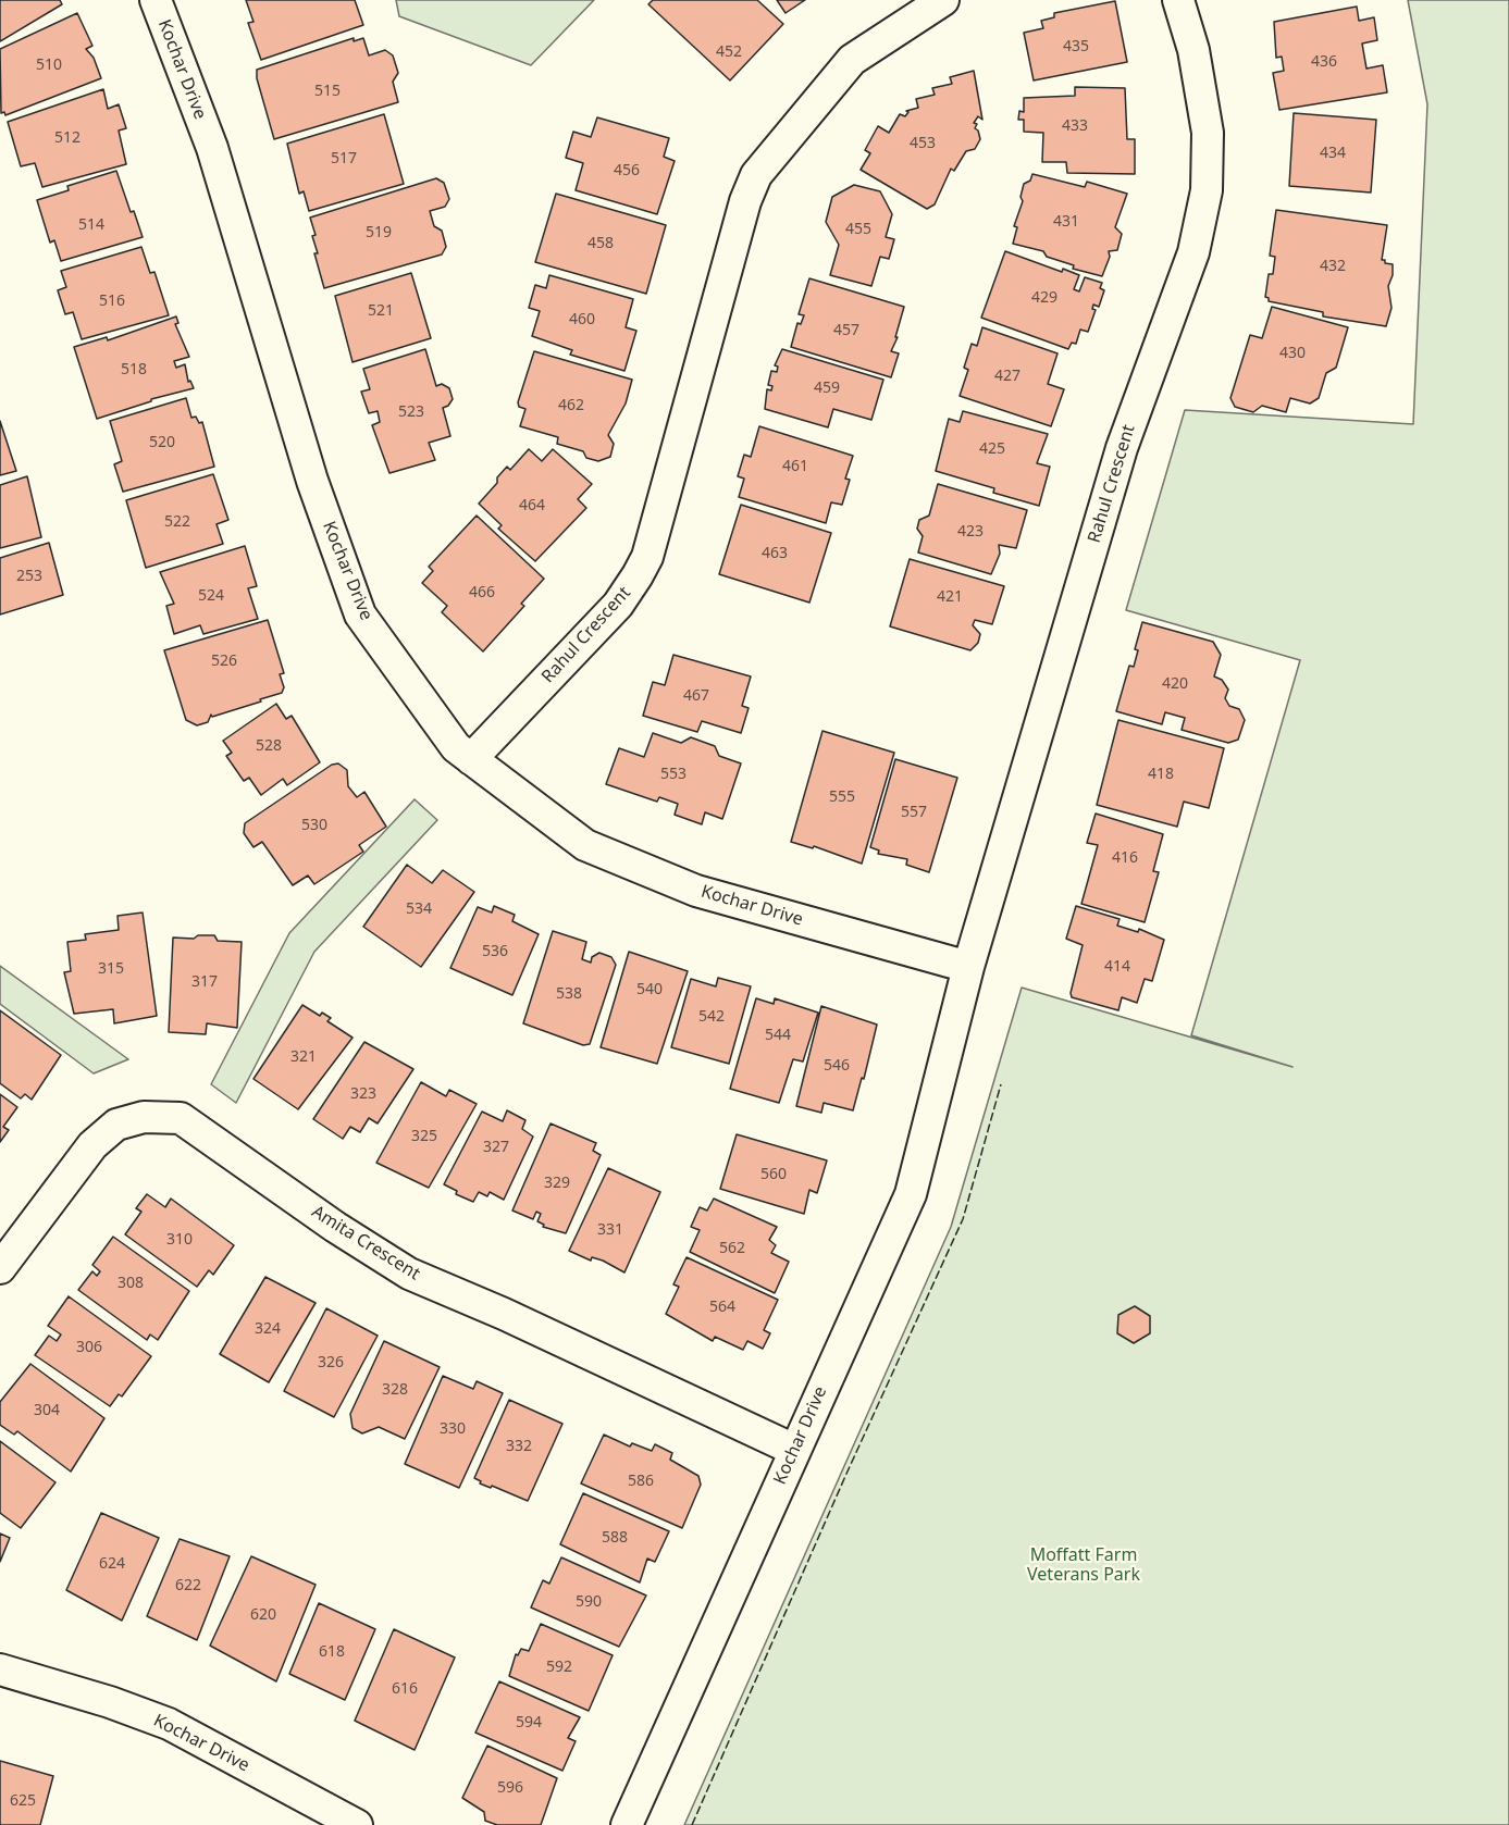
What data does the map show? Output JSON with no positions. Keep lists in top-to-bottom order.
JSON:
{
  "streets": {
    "street": ["Kochar Drive", "Rahul Crescent", "Amita Crescent"]
  },
  "crossings": [
    ["Kochar Drive", "Rahul Crescent"],
    ["Kochar Drive", "Amita Crescent"]
  ],
  "parks": ["Moffatt Farm Veterans Park"],
  "house_numbers": [
    "435",
    "452",
    "436",
    "510",
    "515",
    "433",
    "512",
    "453",
    "434",
    "517",
    "456",
    "431",
    "514",
    "455",
    "519",
    "458",
    "432",
    "429",
    "516",
    "521",
    "460",
    "457",
    "430",
    "518",
    "427",
    "459",
    "462",
    "523",
    "520",
    "425",
    "461",
    "464",
    "522",
    "423",
    "463",
    "253",
    "466",
    "524",
    "421",
    "526",
    "420",
    "467",
    "528",
    "553",
    "418",
    "555",
    "557",
    "530",
    "416",
    "534",
    "536",
    "414",
    "315",
    "317",
    "540",
    "538",
    "542",
    "544",
    "321",
    "546",
    "323",
    "325",
    "327",
    "560",
    "329",
    "331",
    "310",
    "562",
    "308",
    "564",
    "324",
    "306",
    "326",
    "328",
    "304",
    "330",
    "332",
    "586",
    "588",
    "624",
    "622",
    "590",
    "620",
    "618",
    "592",
    "616",
    "594",
    "596",
    "625"
  ]
}
